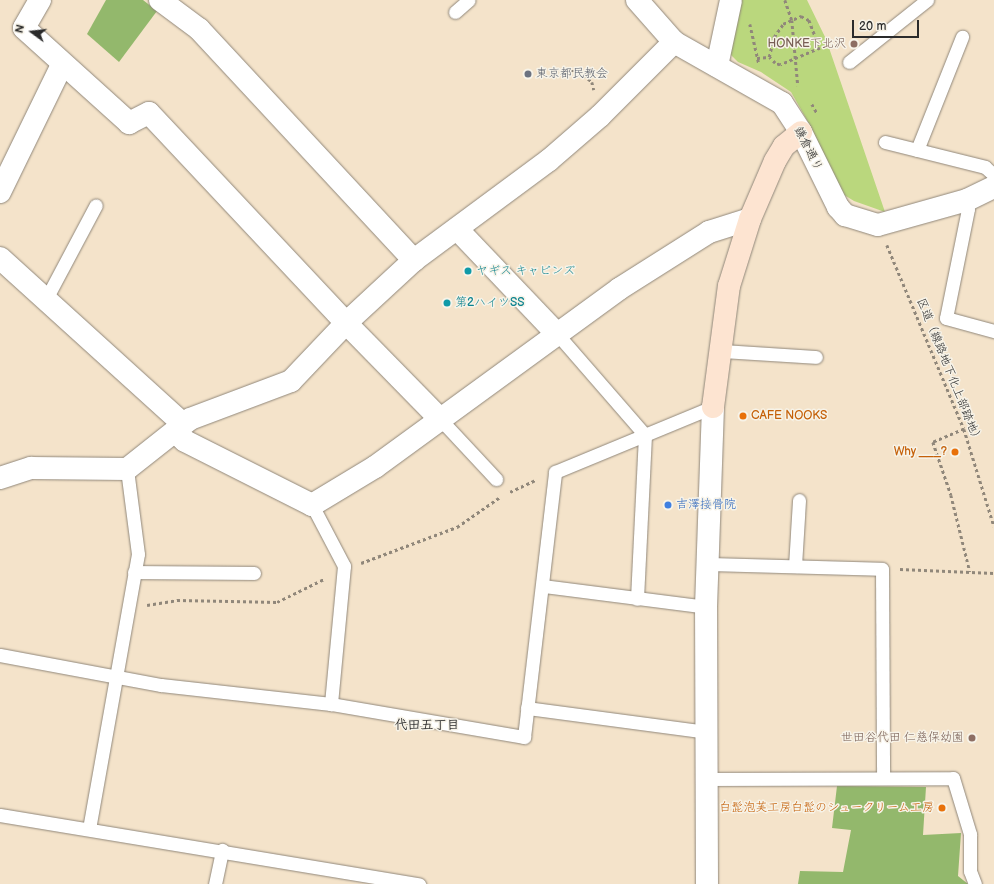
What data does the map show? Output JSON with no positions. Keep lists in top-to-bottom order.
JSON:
{
  "streets": {
    "street": ["鎌倉通り"],
    "path": ["区道（線路地下化上部跡地）"]
  },
  "crossings": [
    ["鎌倉通り", "区道（線路地下化上部跡地）"]
  ],
  "districts": ["代田五丁目"],
  "places": [
    "HONKE下北沢",
    "東京都民教会",
    "ヤギス キャビンズ",
    "第2ハイツSS",
    "CAFE NOOKS",
    "Why ___?",
    "吉澤接骨院",
    "世田谷代田 仁慈保幼園",
    "白髭泡芙工房白髭のシュークリーム工房"
  ],
  "scale_bar": "20 m",
  "north": "left"
}
